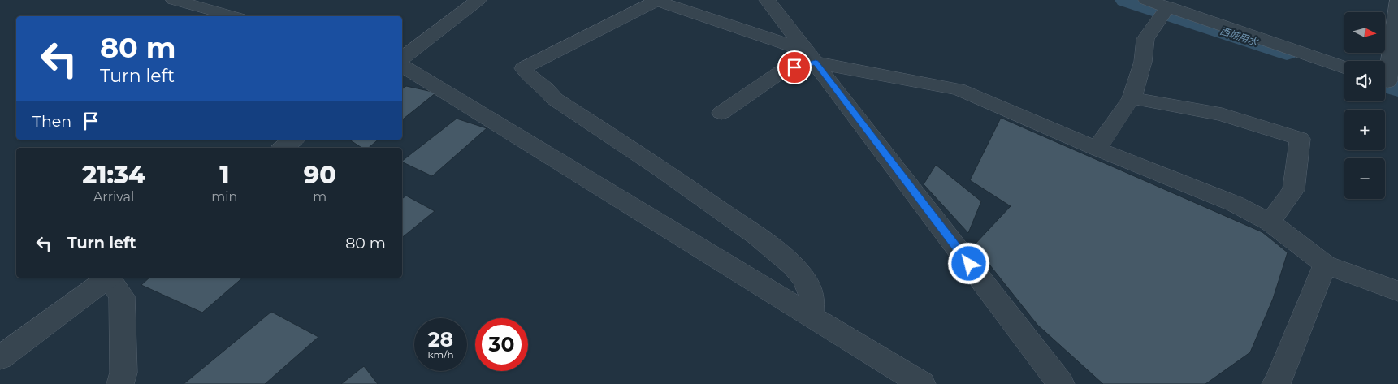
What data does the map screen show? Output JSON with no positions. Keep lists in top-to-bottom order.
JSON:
{
  "water": ["西城用水"],
  "north": "right",
  "page": {
    "map_buttons": ["+", "−"],
    "turn": ["80 m", "Turn left"],
    "then": "Then",
    "eta": [
      "21:34",
      "Arrival",
      "1",
      "min",
      "90",
      "m"
    ],
    "list": [
      {
        "name": "Turn left",
        "value": "80 m"
      }
    ],
    "speed": "28 km/h",
    "limit": "30"
  }
}
